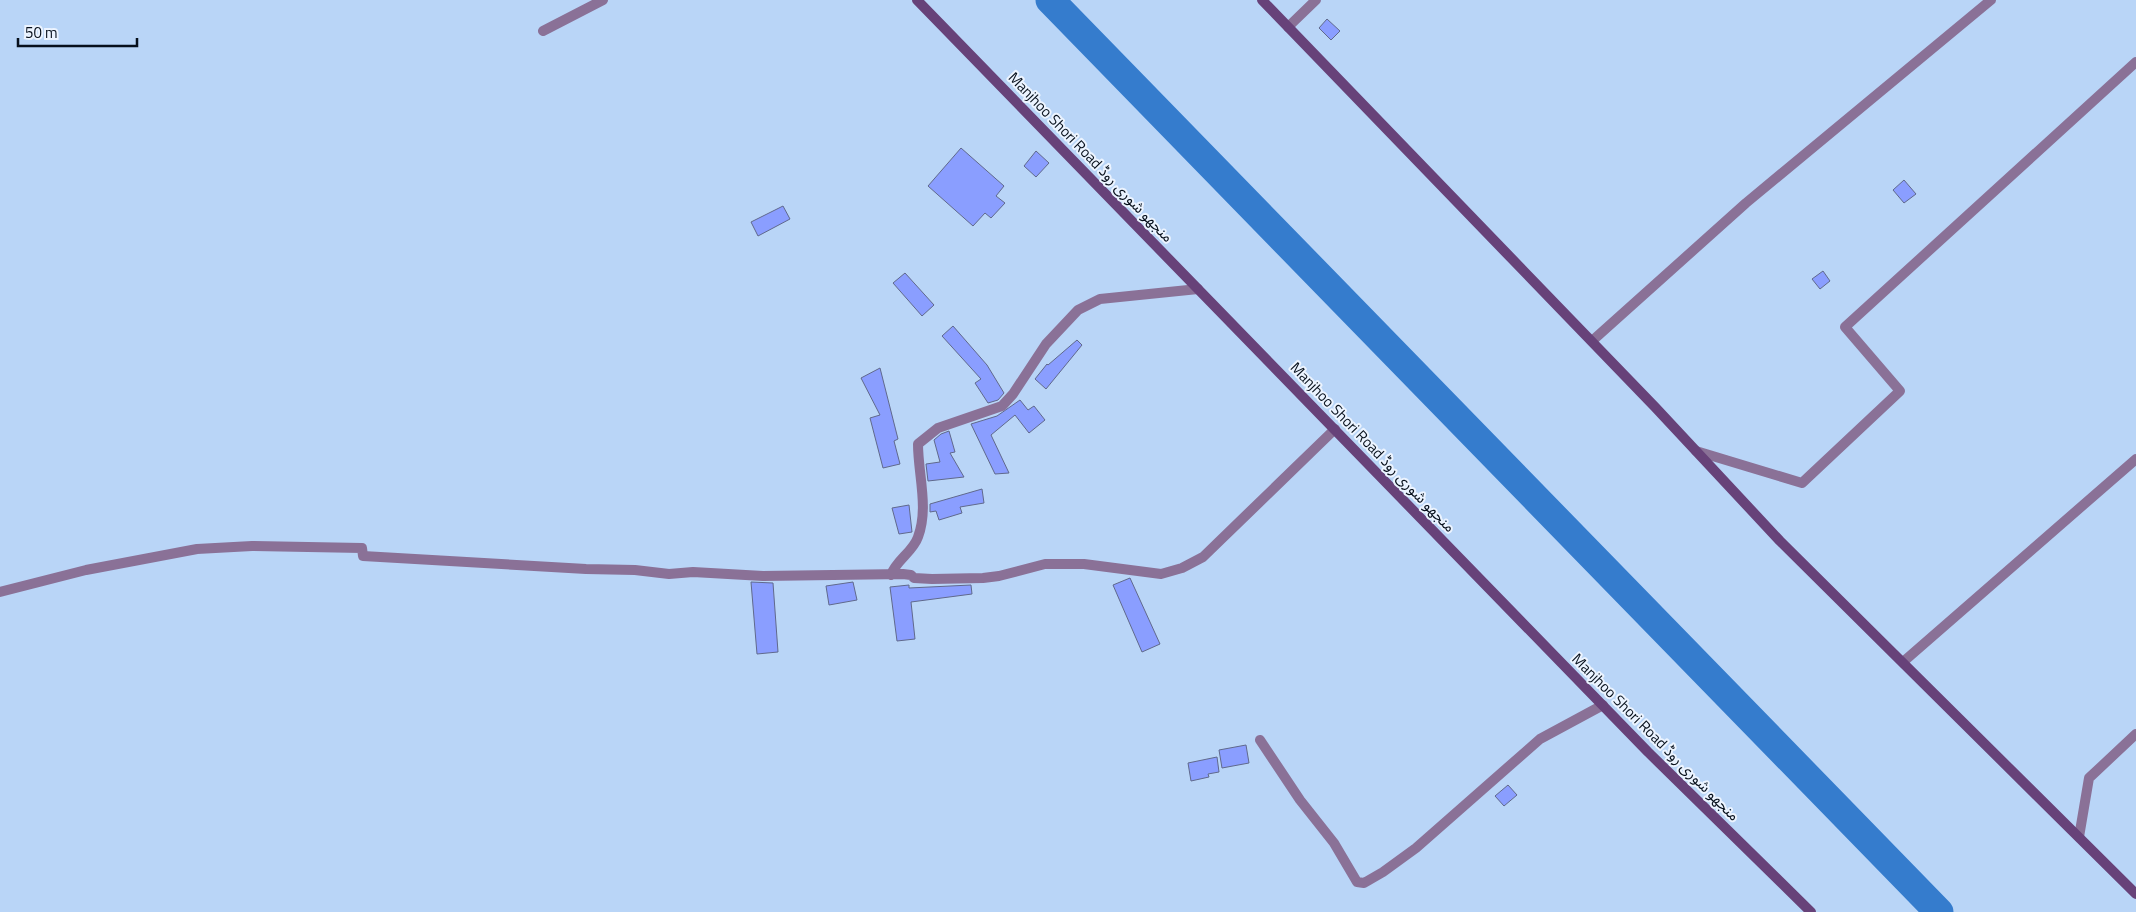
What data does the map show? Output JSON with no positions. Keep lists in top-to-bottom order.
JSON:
{
  "streets": {
    "street": ["Manjhoo Shori Road منجھو شوری روڈ"]
  },
  "scale_bar": "50 m"
}
